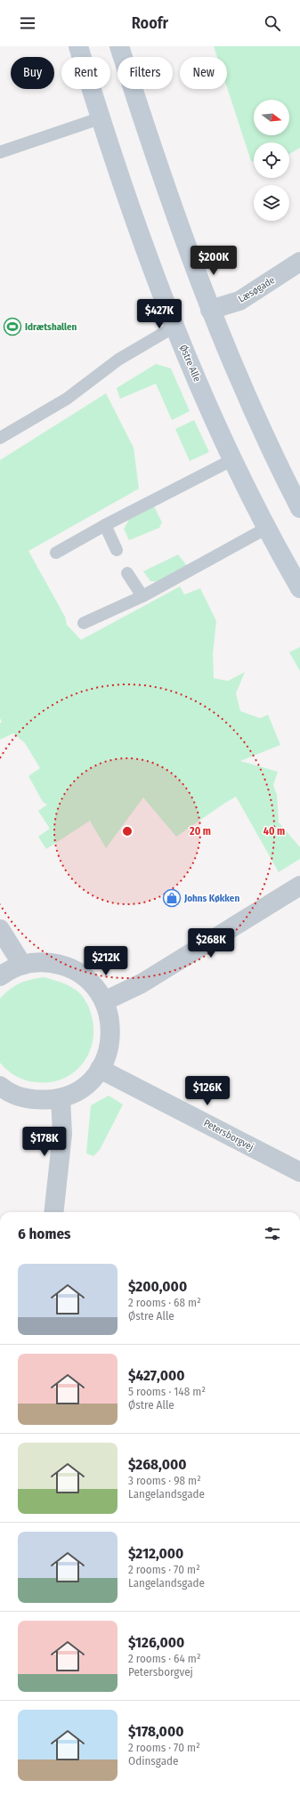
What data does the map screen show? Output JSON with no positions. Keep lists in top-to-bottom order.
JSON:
{
  "streets": {
    "street": ["Læsøgade", "Østre Alle", "Petersborgvej"]
  },
  "places": {
    "sports": ["Idrætshallen"],
    "shop": ["Johns Køkken"]
  },
  "north": "right",
  "page": {
    "header": "Roofr",
    "chip": [
      "Buy",
      "Rent",
      "Filters",
      "New"
    ],
    "price": [
      "$200K",
      "$427K",
      "$268K",
      "$212K",
      "$126K",
      "$178K"
    ],
    "heading": "6 homes",
    "list": [
      {
        "name": "$200,000",
        "note": "2 rooms · 68 m² · Østre Alle"
      },
      {
        "name": "$427,000",
        "note": "5 rooms · 148 m² · Østre Alle"
      },
      {
        "name": "$268,000",
        "note": "3 rooms · 98 m² · Langelandsgade"
      },
      {
        "name": "$212,000",
        "note": "2 rooms · 70 m² · Langelandsgade"
      },
      {
        "name": "$126,000",
        "note": "2 rooms · 64 m² · Petersborgvej"
      },
      {
        "name": "$178,000",
        "note": "2 rooms · 70 m² · Odinsgade"
      }
    ]
  },
  "rings": ["20 m", "40 m"]
}
